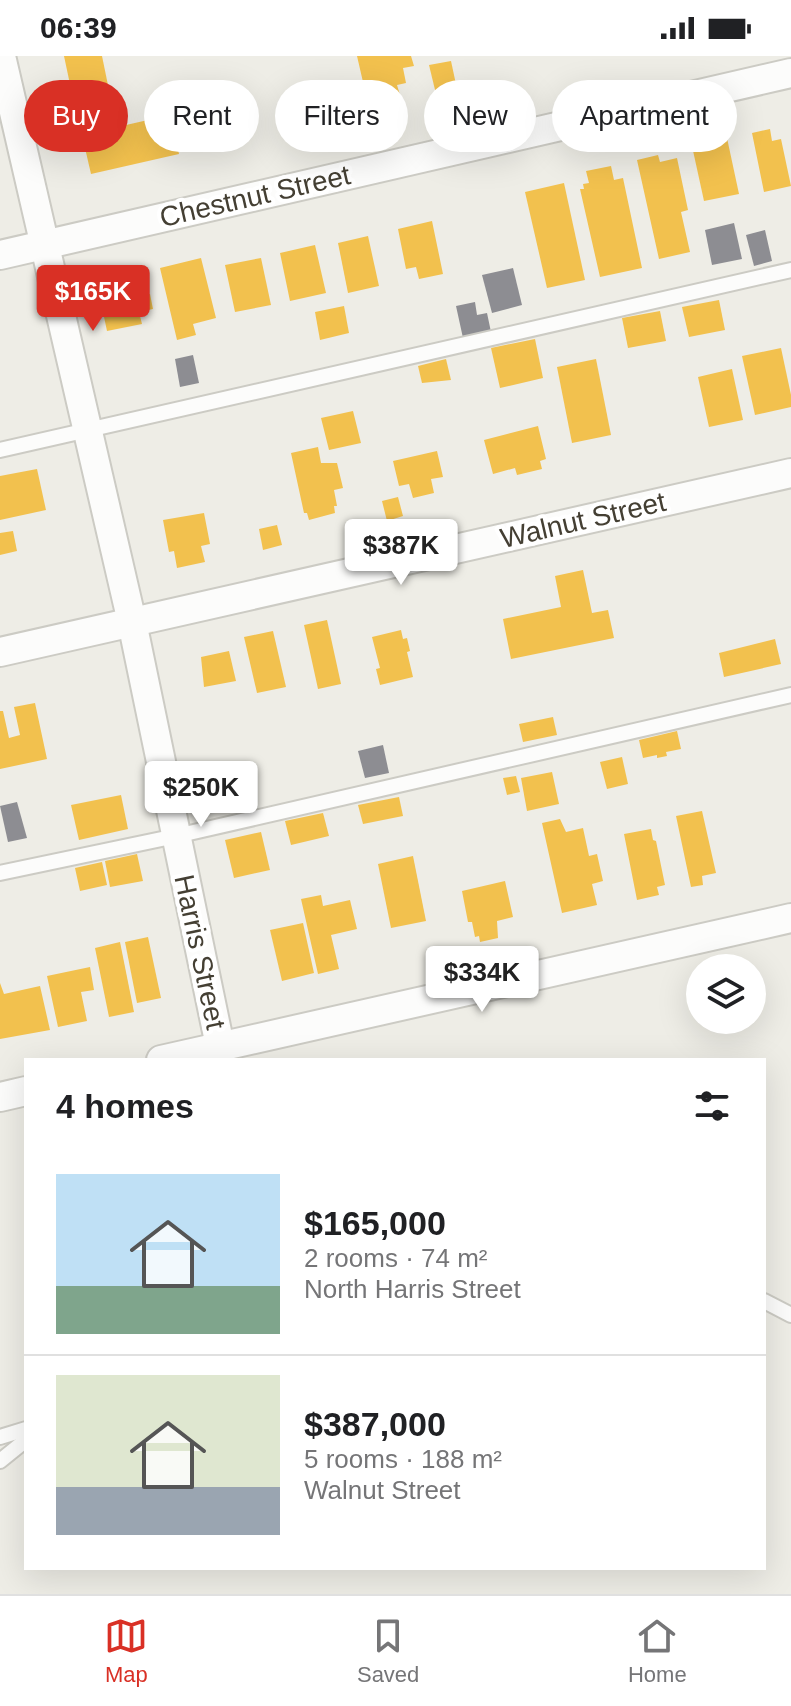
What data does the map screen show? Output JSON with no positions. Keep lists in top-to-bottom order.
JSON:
{
  "streets": {
    "street": ["Chestnut Street", "Walnut Street", "Harris Street"]
  },
  "crossings": [
    ["Chestnut Street", "Harris Street"],
    ["Walnut Street", "Harris Street"]
  ],
  "page": {
    "status": "06:39",
    "chip": [
      "Buy",
      "Rent",
      "Filters",
      "New",
      "Apartment"
    ],
    "price": [
      "$165K",
      "$387K",
      "$250K",
      "$334K"
    ],
    "heading": "4 homes",
    "list": [
      {
        "name": "$165,000",
        "note": "2 rooms · 74 m² · North Harris Street"
      },
      {
        "name": "$387,000",
        "note": "5 rooms · 188 m² · Walnut Street"
      }
    ],
    "tabs": ["Map", "Saved", "Home"]
  }
}
